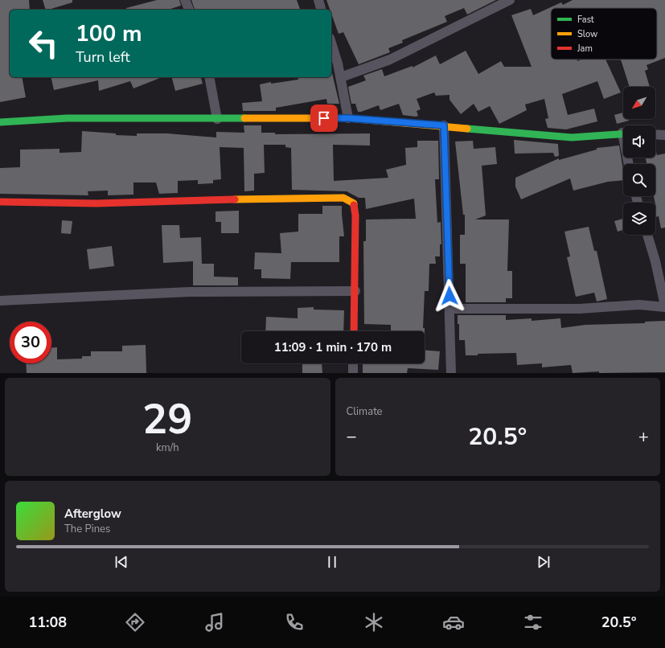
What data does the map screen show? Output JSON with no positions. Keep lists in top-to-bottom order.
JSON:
{
  "legend": ["Fast", "Slow", "Jam"],
  "north": "bottom left",
  "page": {
    "turn": ["100 m", "Turn left"],
    "limit": "30",
    "trip": "11:09 · 1 min · 170 m",
    "tile": [
      ["29", "km/h"],
      "Climate"
    ],
    "heat": ["−", "20.5°", "+"],
    "song": ["Afterglow", "The Pines"],
    "tabs": ["11:08", "20.5°"]
  }
}
